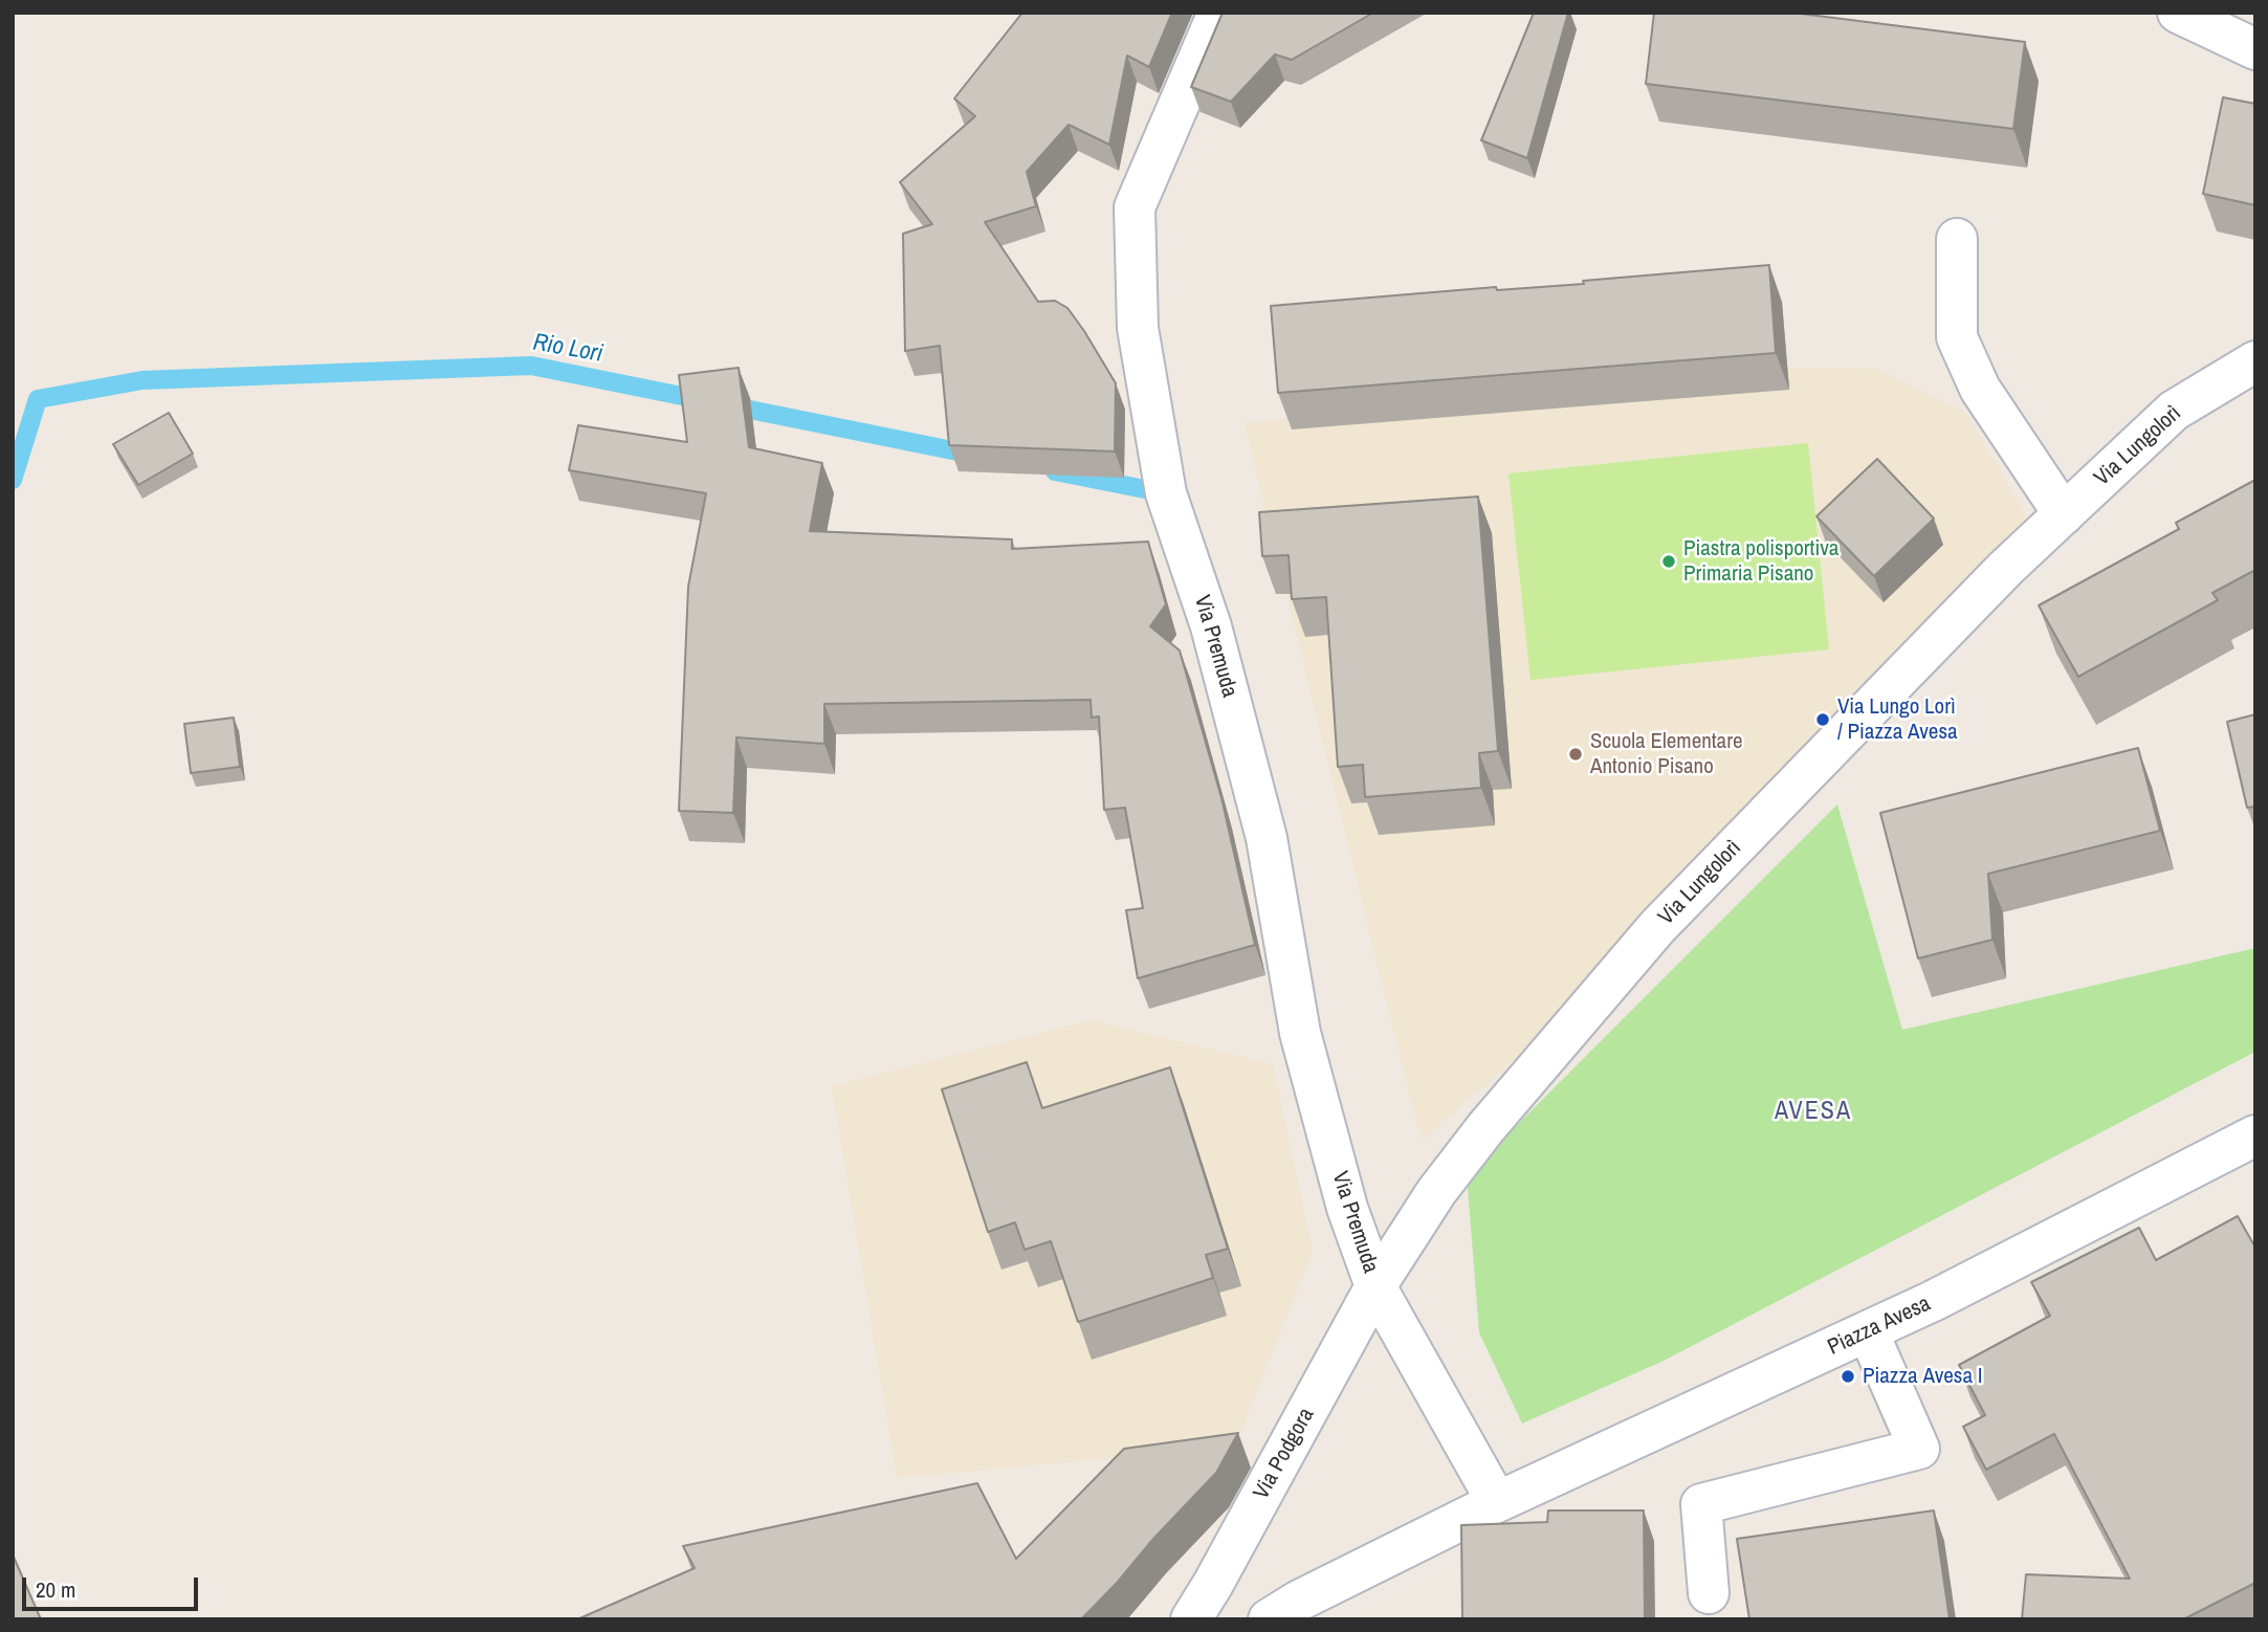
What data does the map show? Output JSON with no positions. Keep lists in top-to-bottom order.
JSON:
{
  "streets": {
    "street": [
      "Via Lungolorì",
      "Via Premuda",
      "Piazza Avesa",
      "Via Podgora"
    ]
  },
  "crossings": [
    ["Via Lungolorì", "Via Premuda"],
    ["Via Lungolorì", "Via Podgora"],
    ["Via Premuda", "Via Podgora"]
  ],
  "districts": ["AVESA"],
  "water": ["Rio Lori"],
  "places": [
    "Piastra polisportiva Primaria Pisano",
    "Via Lungo Lorì / Piazza Avesa",
    "Scuola Elementare Antonio Pisano",
    "Piazza Avesa I"
  ],
  "scale_bar": "20 m"
}
